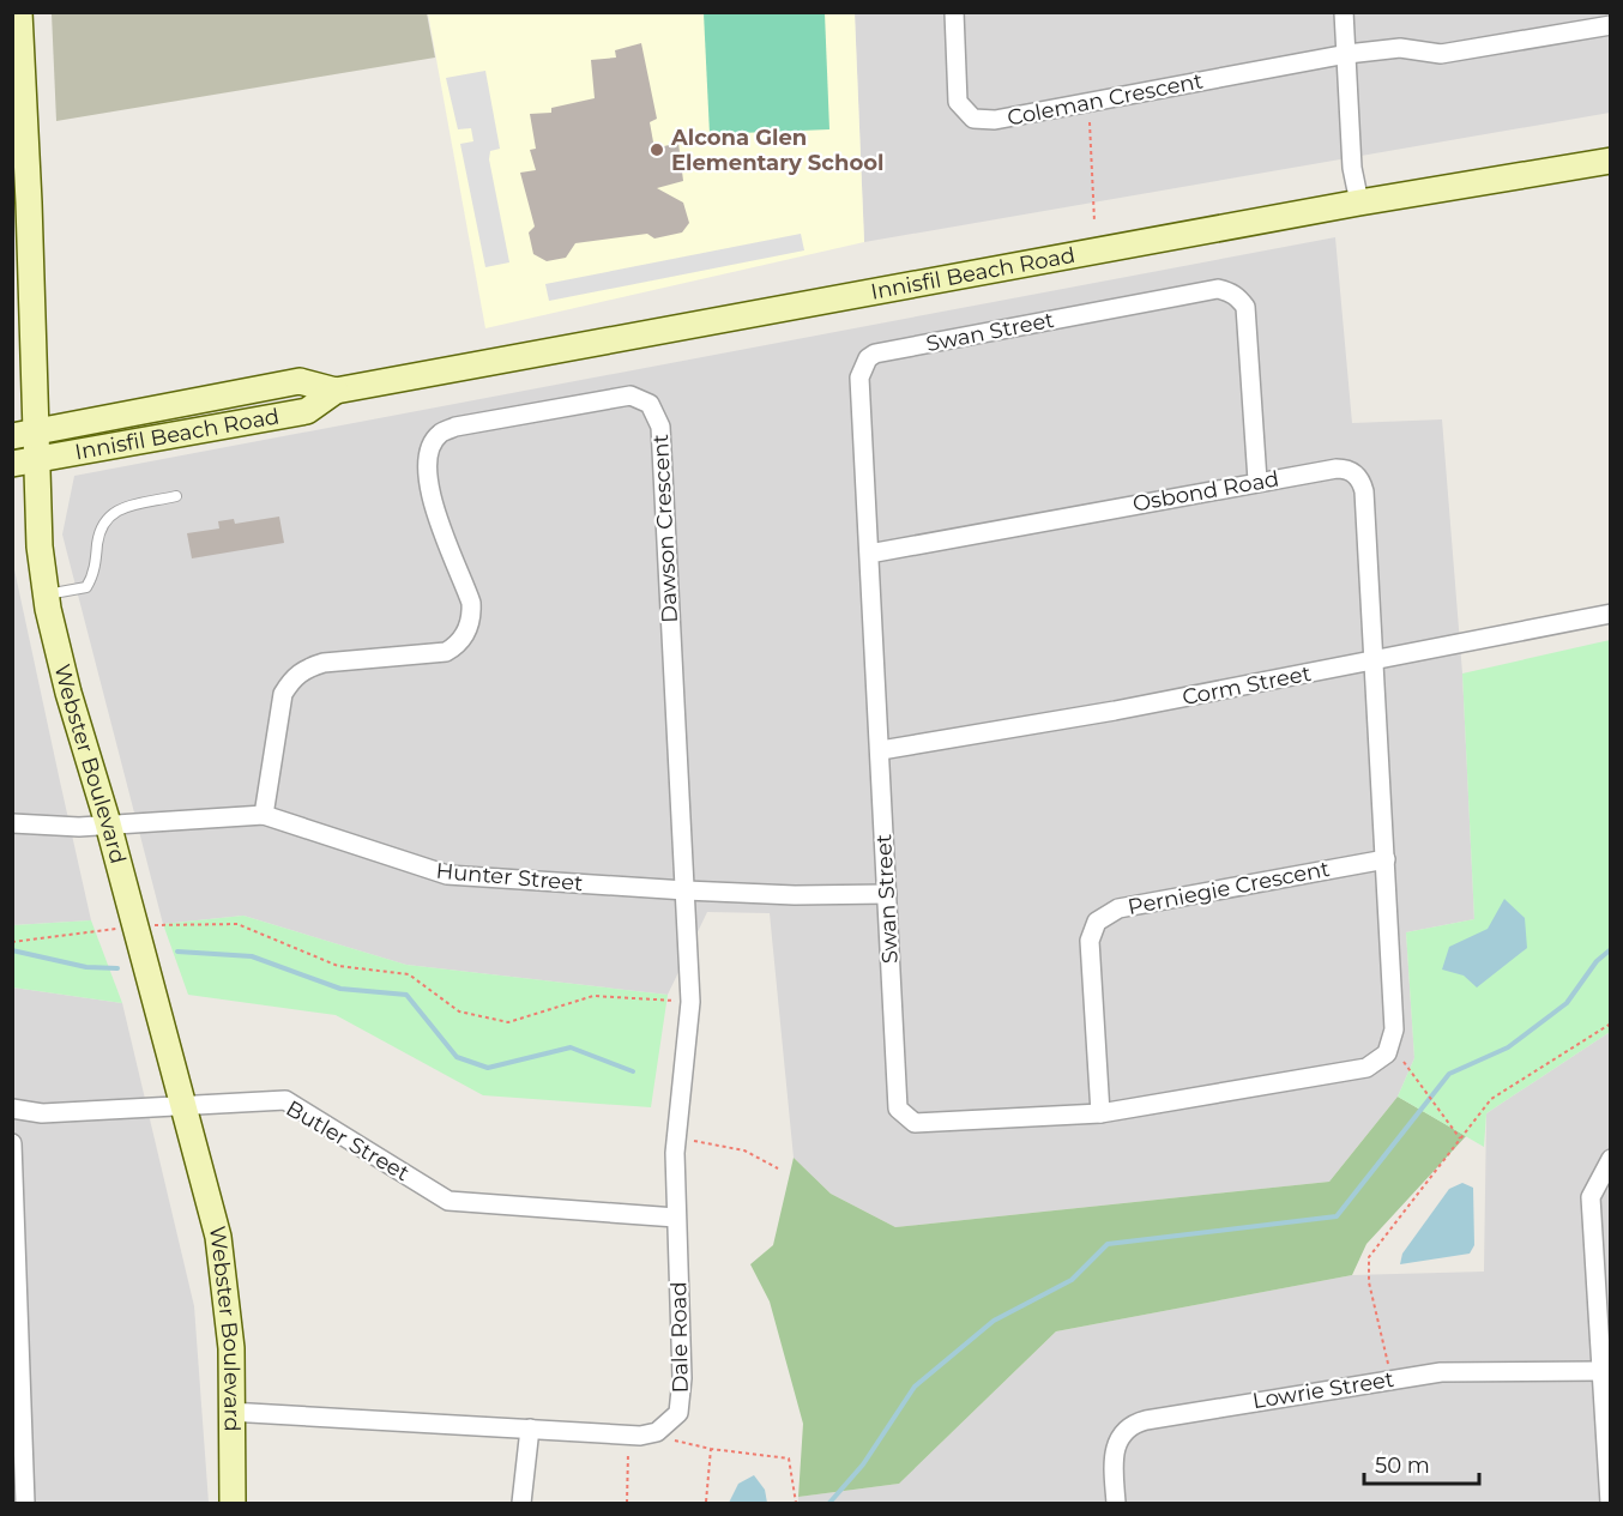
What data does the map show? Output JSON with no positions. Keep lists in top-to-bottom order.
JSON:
{
  "streets": {
    "main road": ["Innisfil Beach Road", "Webster Boulevard"],
    "street": [
      "Coleman Crescent",
      "Swan Street",
      "Osbond Road",
      "Dawson Crescent",
      "Corm Street",
      "Hunter Street",
      "Perniegie Crescent",
      "Butler Street",
      "Dale Road",
      "Lowrie Street"
    ]
  },
  "crossings": [
    ["Innisfil Beach Road", "Webster Boulevard"],
    ["Swan Street", "Osbond Road"],
    ["Swan Street", "Corm Street"],
    ["Swan Street", "Hunter Street"],
    ["Swan Street", "Perniegie Crescent"],
    ["Osbond Road", "Corm Street"],
    ["Dawson Crescent", "Hunter Street"],
    ["Dawson Crescent", "Dale Road"],
    ["Webster Boulevard", "Hunter Street"],
    ["Webster Boulevard", "Butler Street"],
    ["Webster Boulevard", "Dale Road"],
    ["Hunter Street", "Dale Road"],
    ["Butler Street", "Dale Road"]
  ],
  "places": ["Alcona Glen Elementary School"],
  "scale_bar": "50 m"
}
